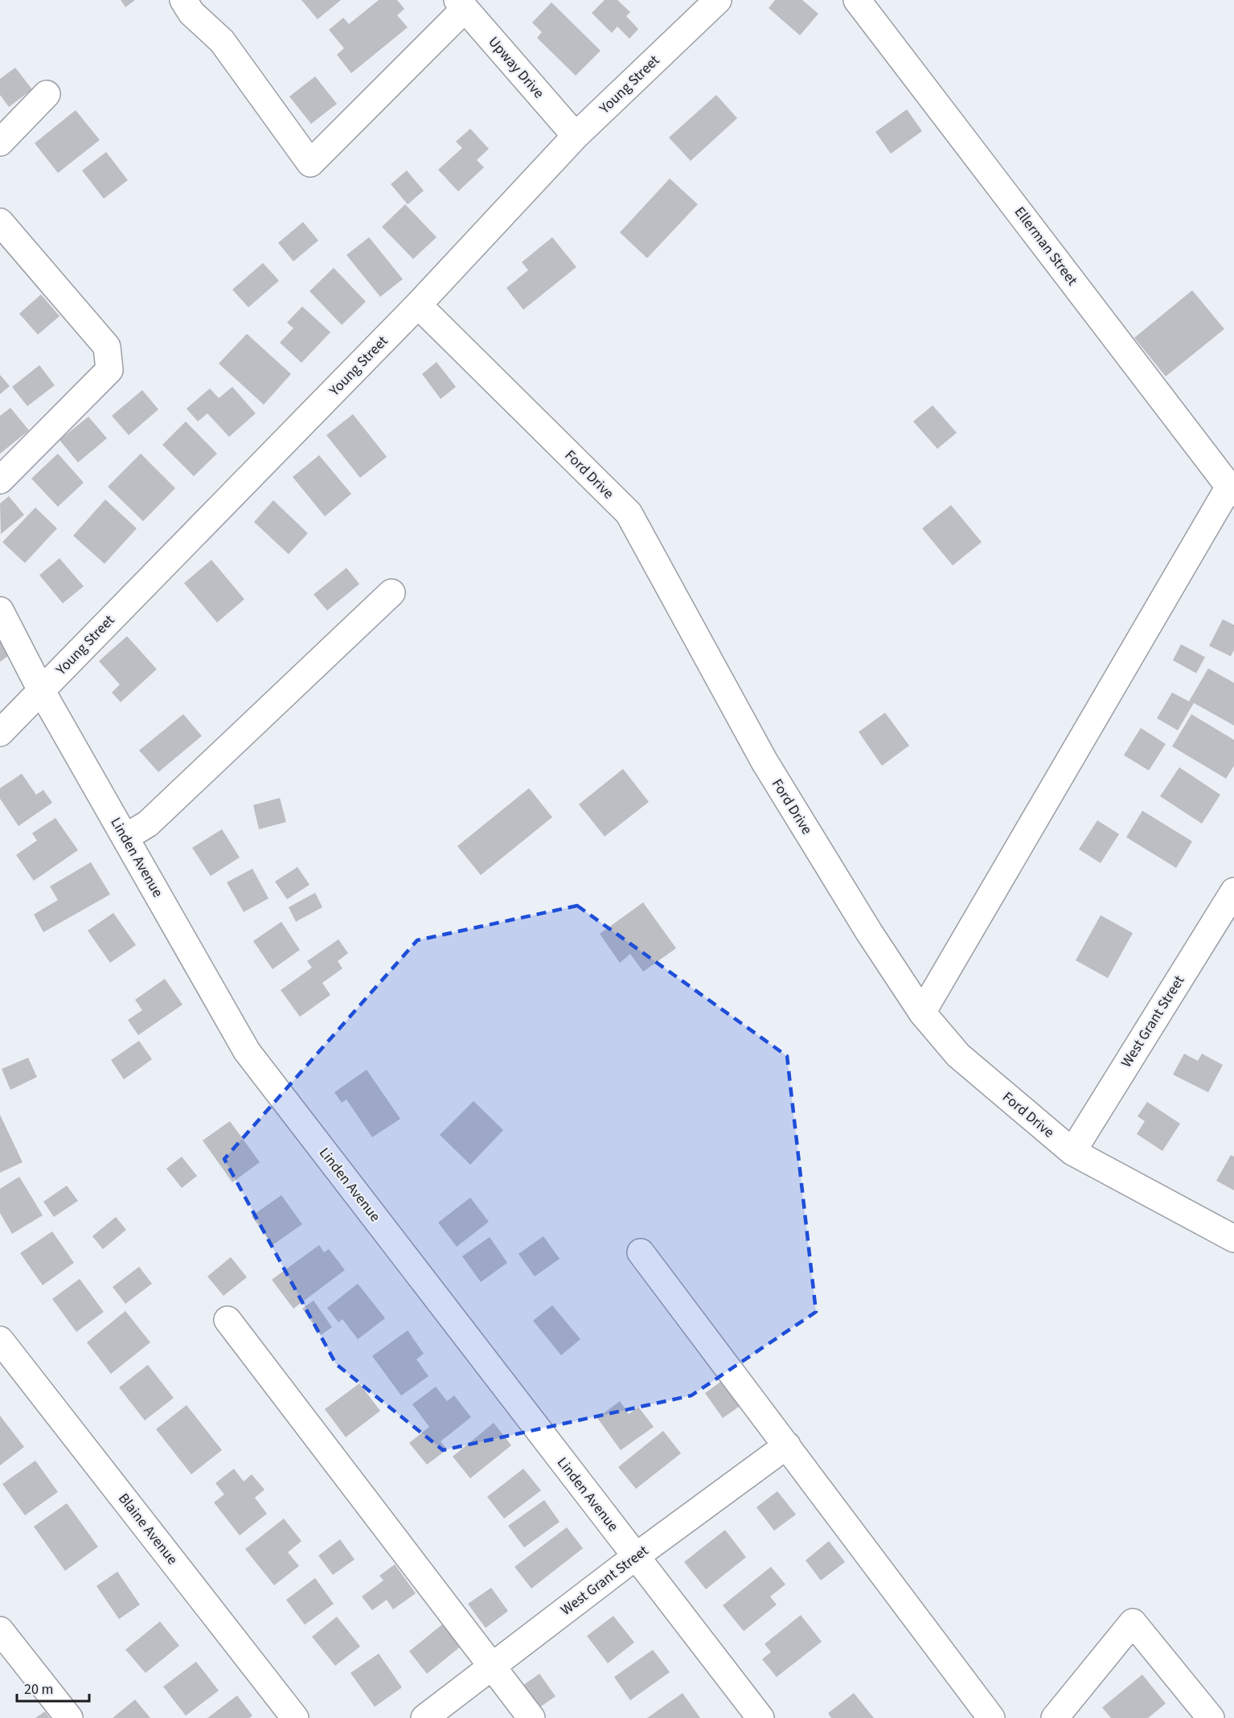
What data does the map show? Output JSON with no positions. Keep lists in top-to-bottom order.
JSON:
{
  "streets": {
    "street": [
      "Upway Drive",
      "Young Street",
      "Ellerman Street",
      "Ford Drive",
      "Linden Avenue",
      "West Grant Street",
      "Blaine Avenue"
    ]
  },
  "crossings": [
    ["Upway Drive", "Young Street"],
    ["Young Street", "Ford Drive"],
    ["Young Street", "Linden Avenue"],
    ["Ford Drive", "West Grant Street"],
    ["Linden Avenue", "West Grant Street"]
  ],
  "scale_bar": "20 m"
}
